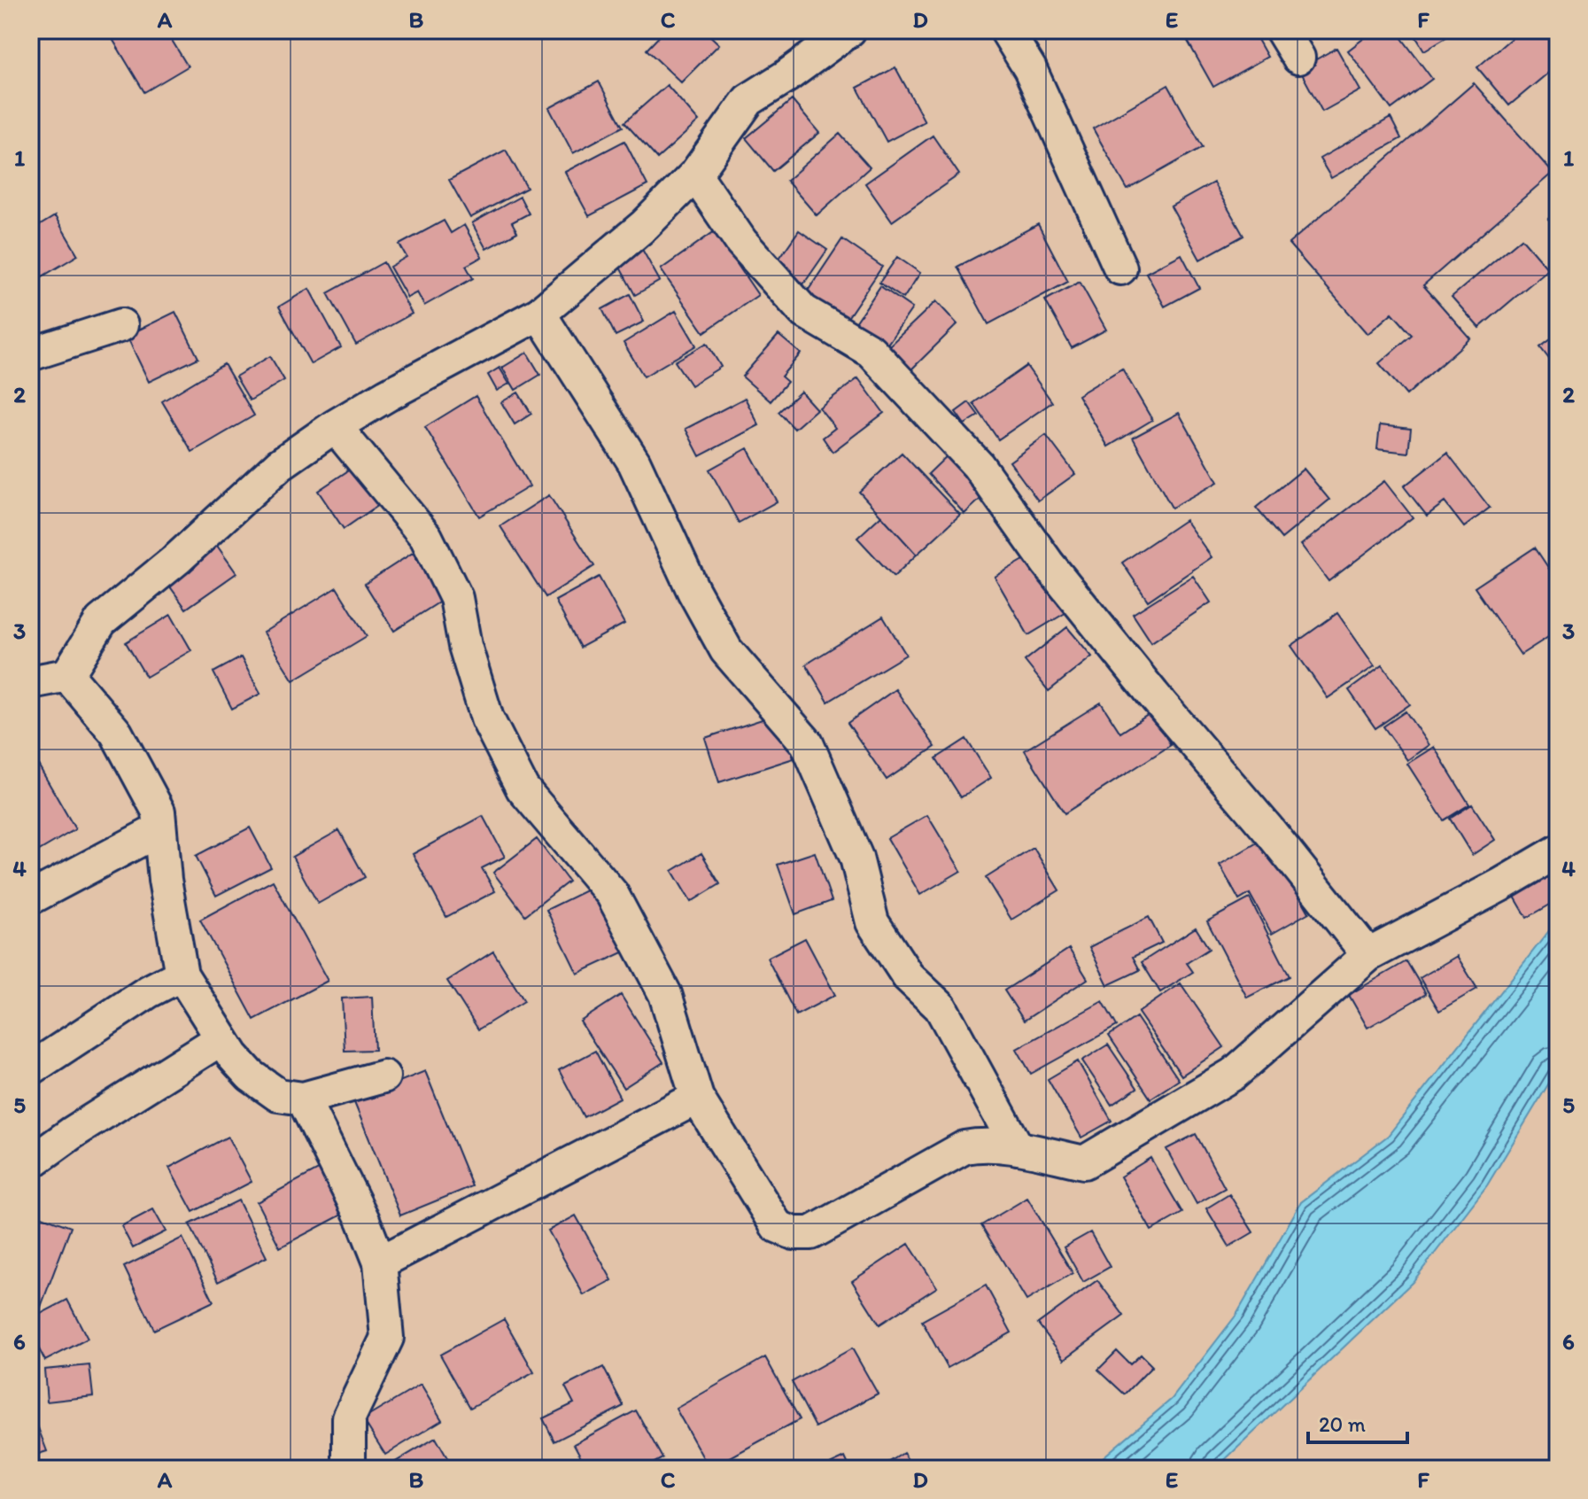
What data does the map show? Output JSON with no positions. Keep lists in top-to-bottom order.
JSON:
{
  "scale_bar": "20 m",
  "grid": {
    "columns": [
      "A",
      "B",
      "C",
      "D",
      "E",
      "F"
    ],
    "rows": [
      "1",
      "2",
      "3",
      "4",
      "5",
      "6"
    ]
  }
}
